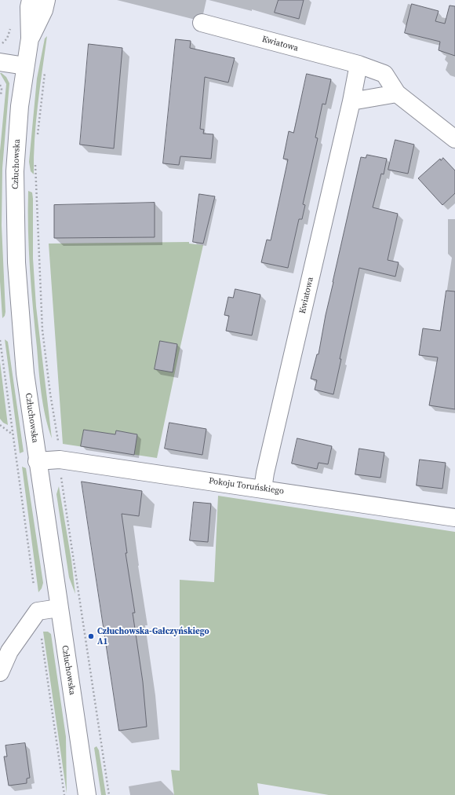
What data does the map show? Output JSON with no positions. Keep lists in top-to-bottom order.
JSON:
{
  "streets": {
    "street": ["Kwiatowa", "Człuchowska", "Pokoju Toruńskiego"]
  },
  "crossings": [
    ["Kwiatowa", "Pokoju Toruńskiego"],
    ["Człuchowska", "Pokoju Toruńskiego"]
  ],
  "places": ["Człuchowska-Gałczyńskiego A1"]
}
